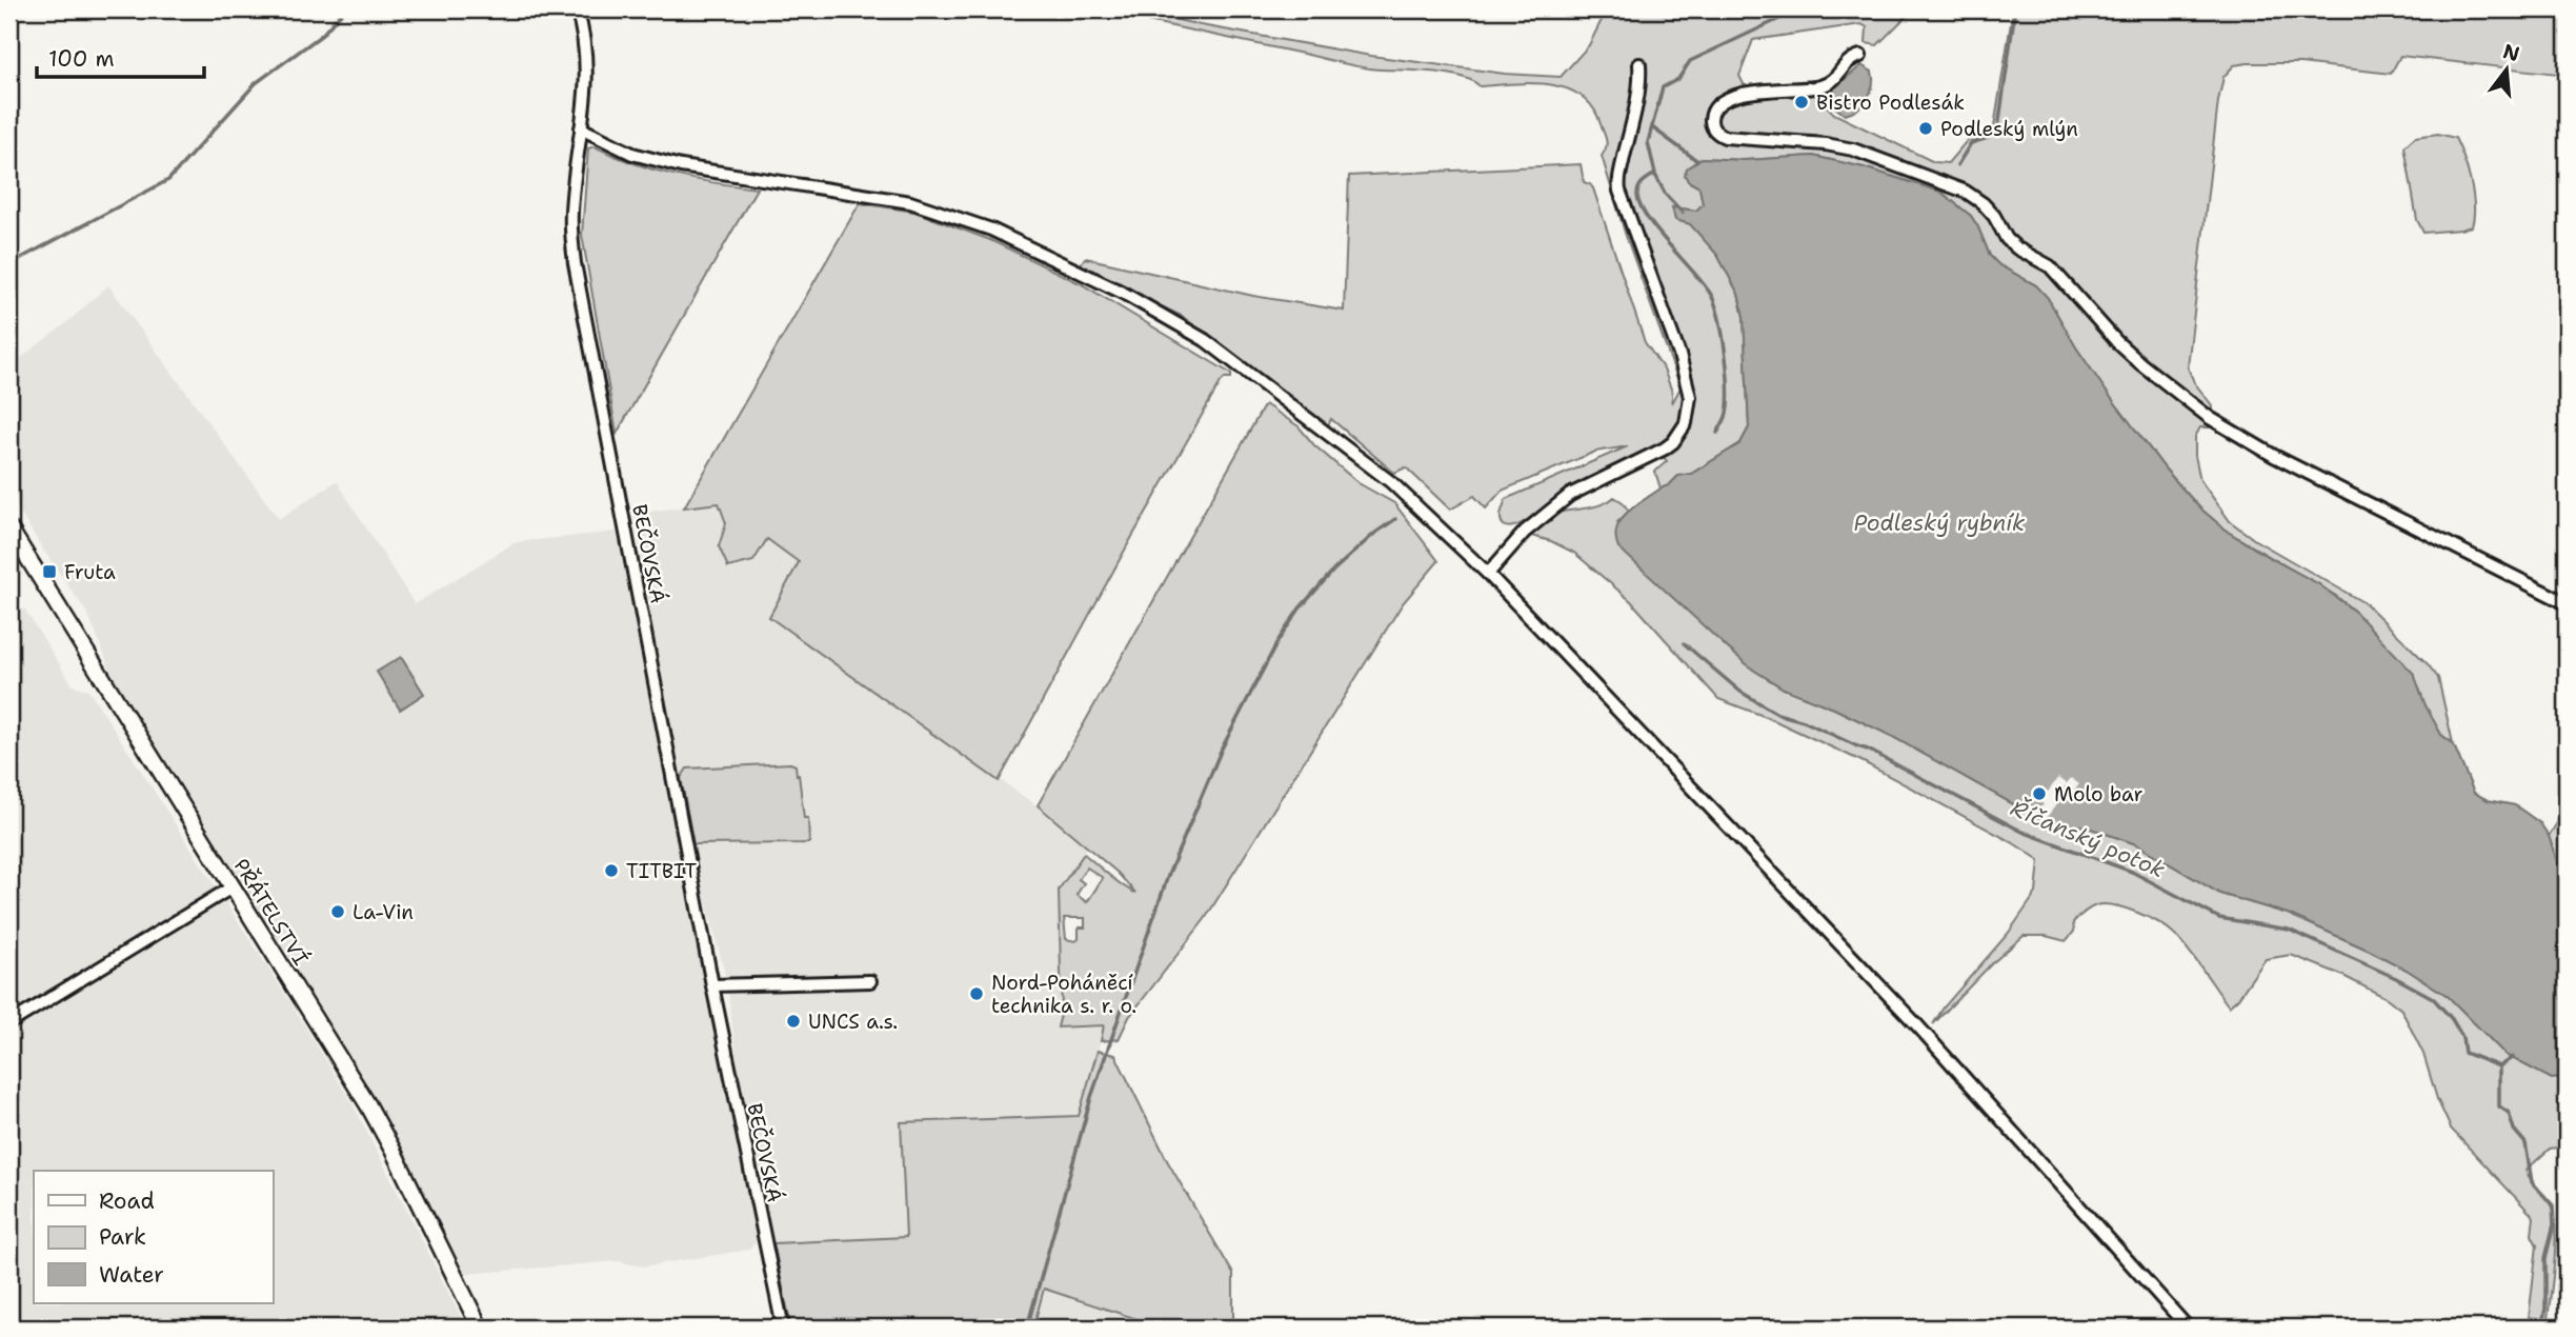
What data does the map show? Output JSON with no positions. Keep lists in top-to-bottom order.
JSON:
{
  "streets": {
    "main road": ["PŘÁTELSTVÍ"],
    "street": ["BEČOVSKÁ"]
  },
  "water": ["Podleský rybník", "Říčanský potok"],
  "places": {
    "other": [
      "Bistro Podlesák",
      "Podleský mlýn",
      "Molo bar",
      "TITBIT",
      "La-Vin",
      "Nord-Poháněcí technika s. r. o.",
      "UNCS a.s."
    ],
    "transit": ["Fruta"]
  },
  "legend": ["Road", "Park", "Water"],
  "scale_bar": "100 m",
  "north": "top"
}
